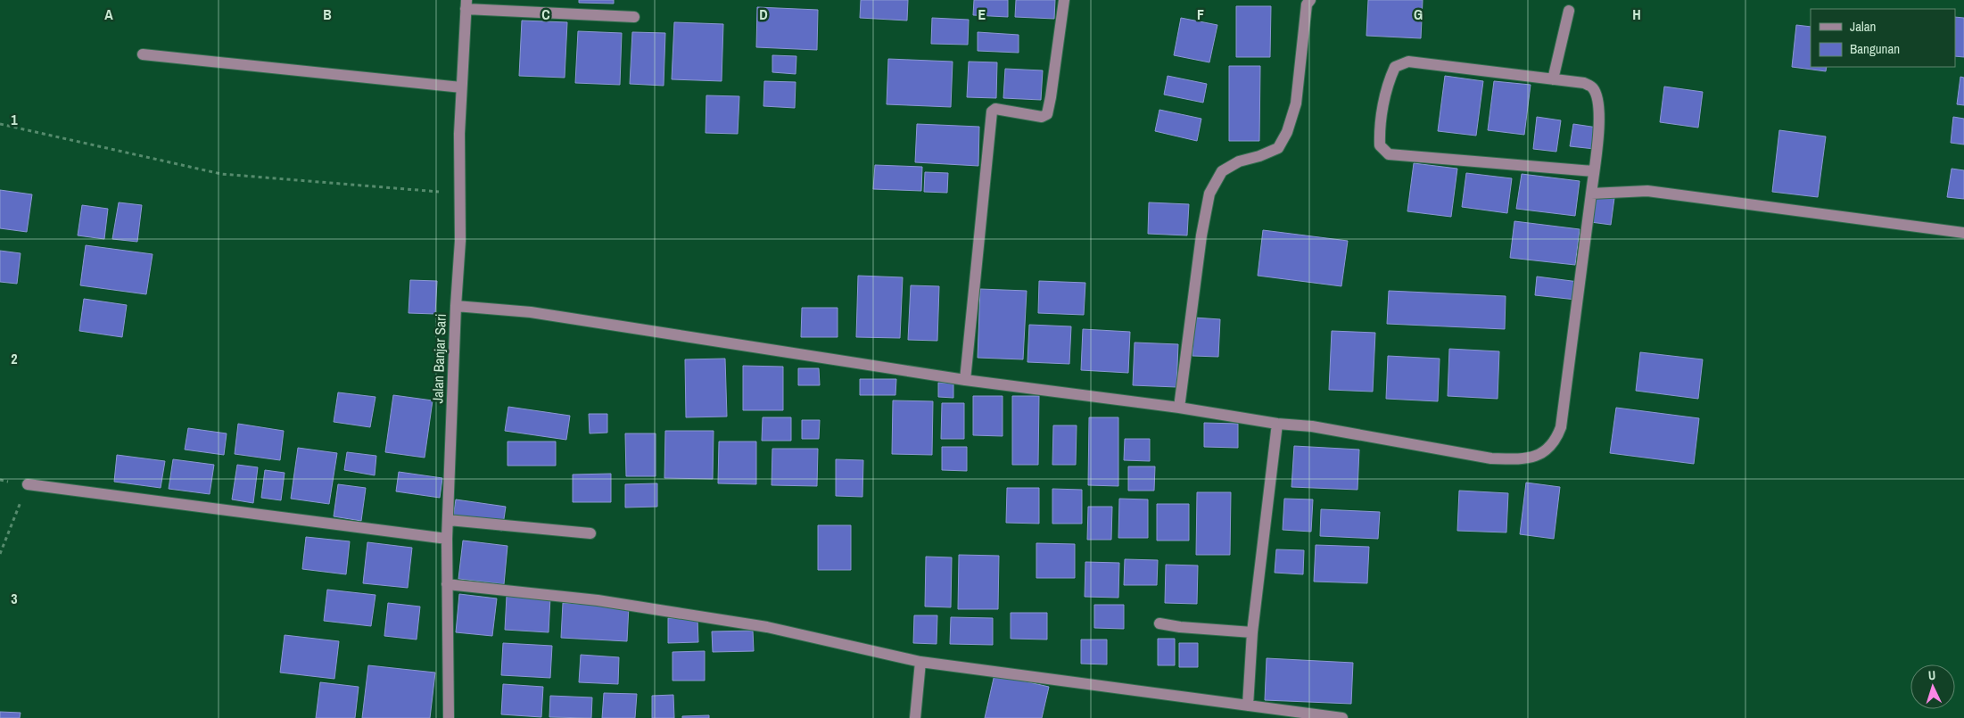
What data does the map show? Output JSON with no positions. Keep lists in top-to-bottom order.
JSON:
{
  "streets": {
    "street": ["Jalan Banjar Sari"]
  },
  "legend": ["Jalan", "Bangunan"],
  "north": "top",
  "grid": {
    "columns": [
      "A",
      "B",
      "C",
      "D",
      "E",
      "F",
      "G",
      "H"
    ],
    "rows": ["1", "2", "3"]
  }
}
